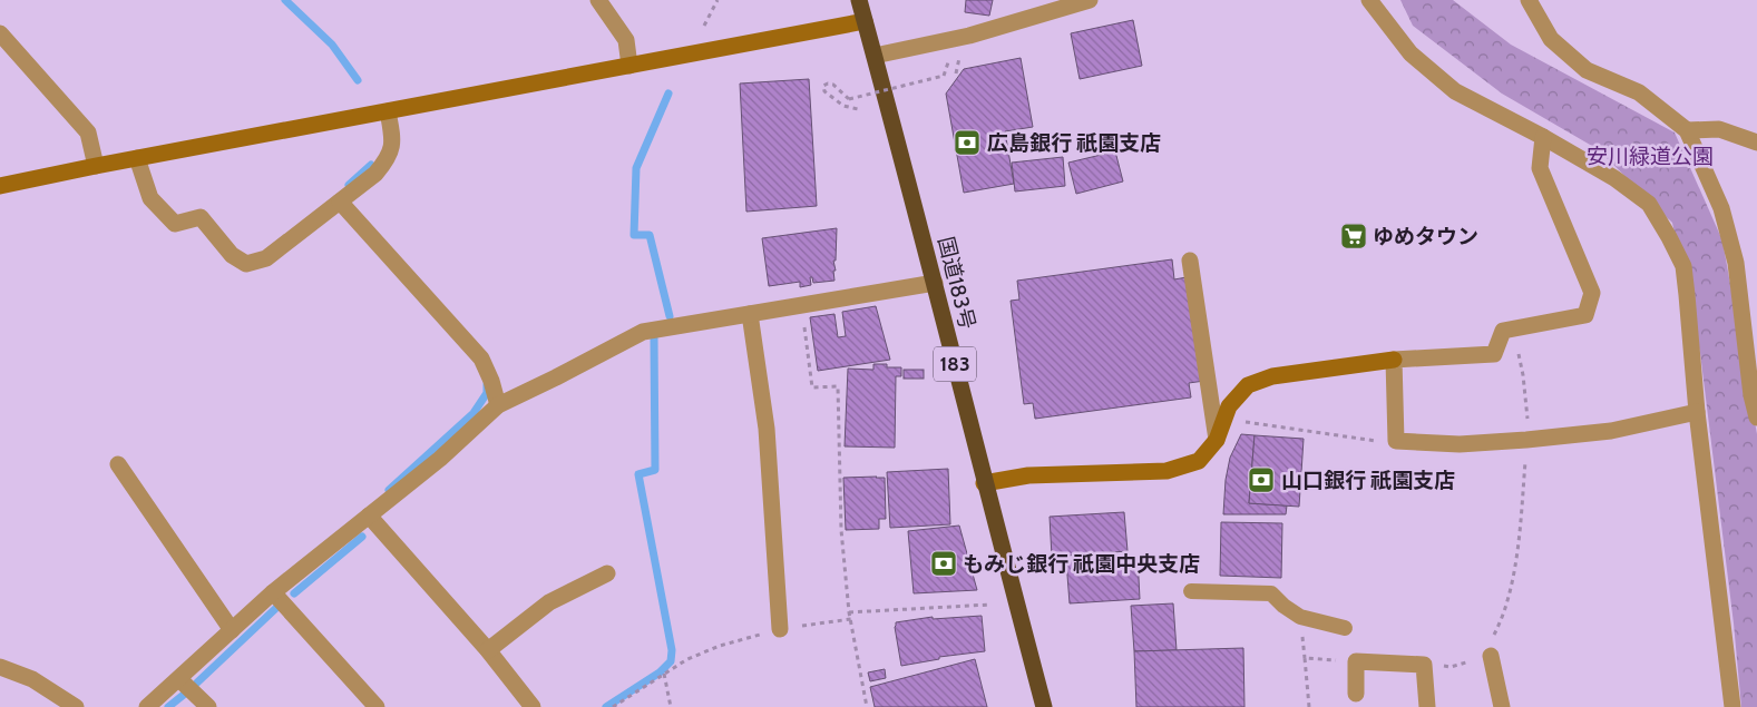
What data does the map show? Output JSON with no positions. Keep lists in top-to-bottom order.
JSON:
{
  "streets": {
    "highway": ["国道183号", "183"]
  },
  "parks": ["安川緑道公園"],
  "places": {
    "bank": ["広島銀行 祇園支店", "山口銀行 祇園支店", "もみじ銀行 祇園中央支店"],
    "supermarket": ["ゆめタウン"]
  }
}
